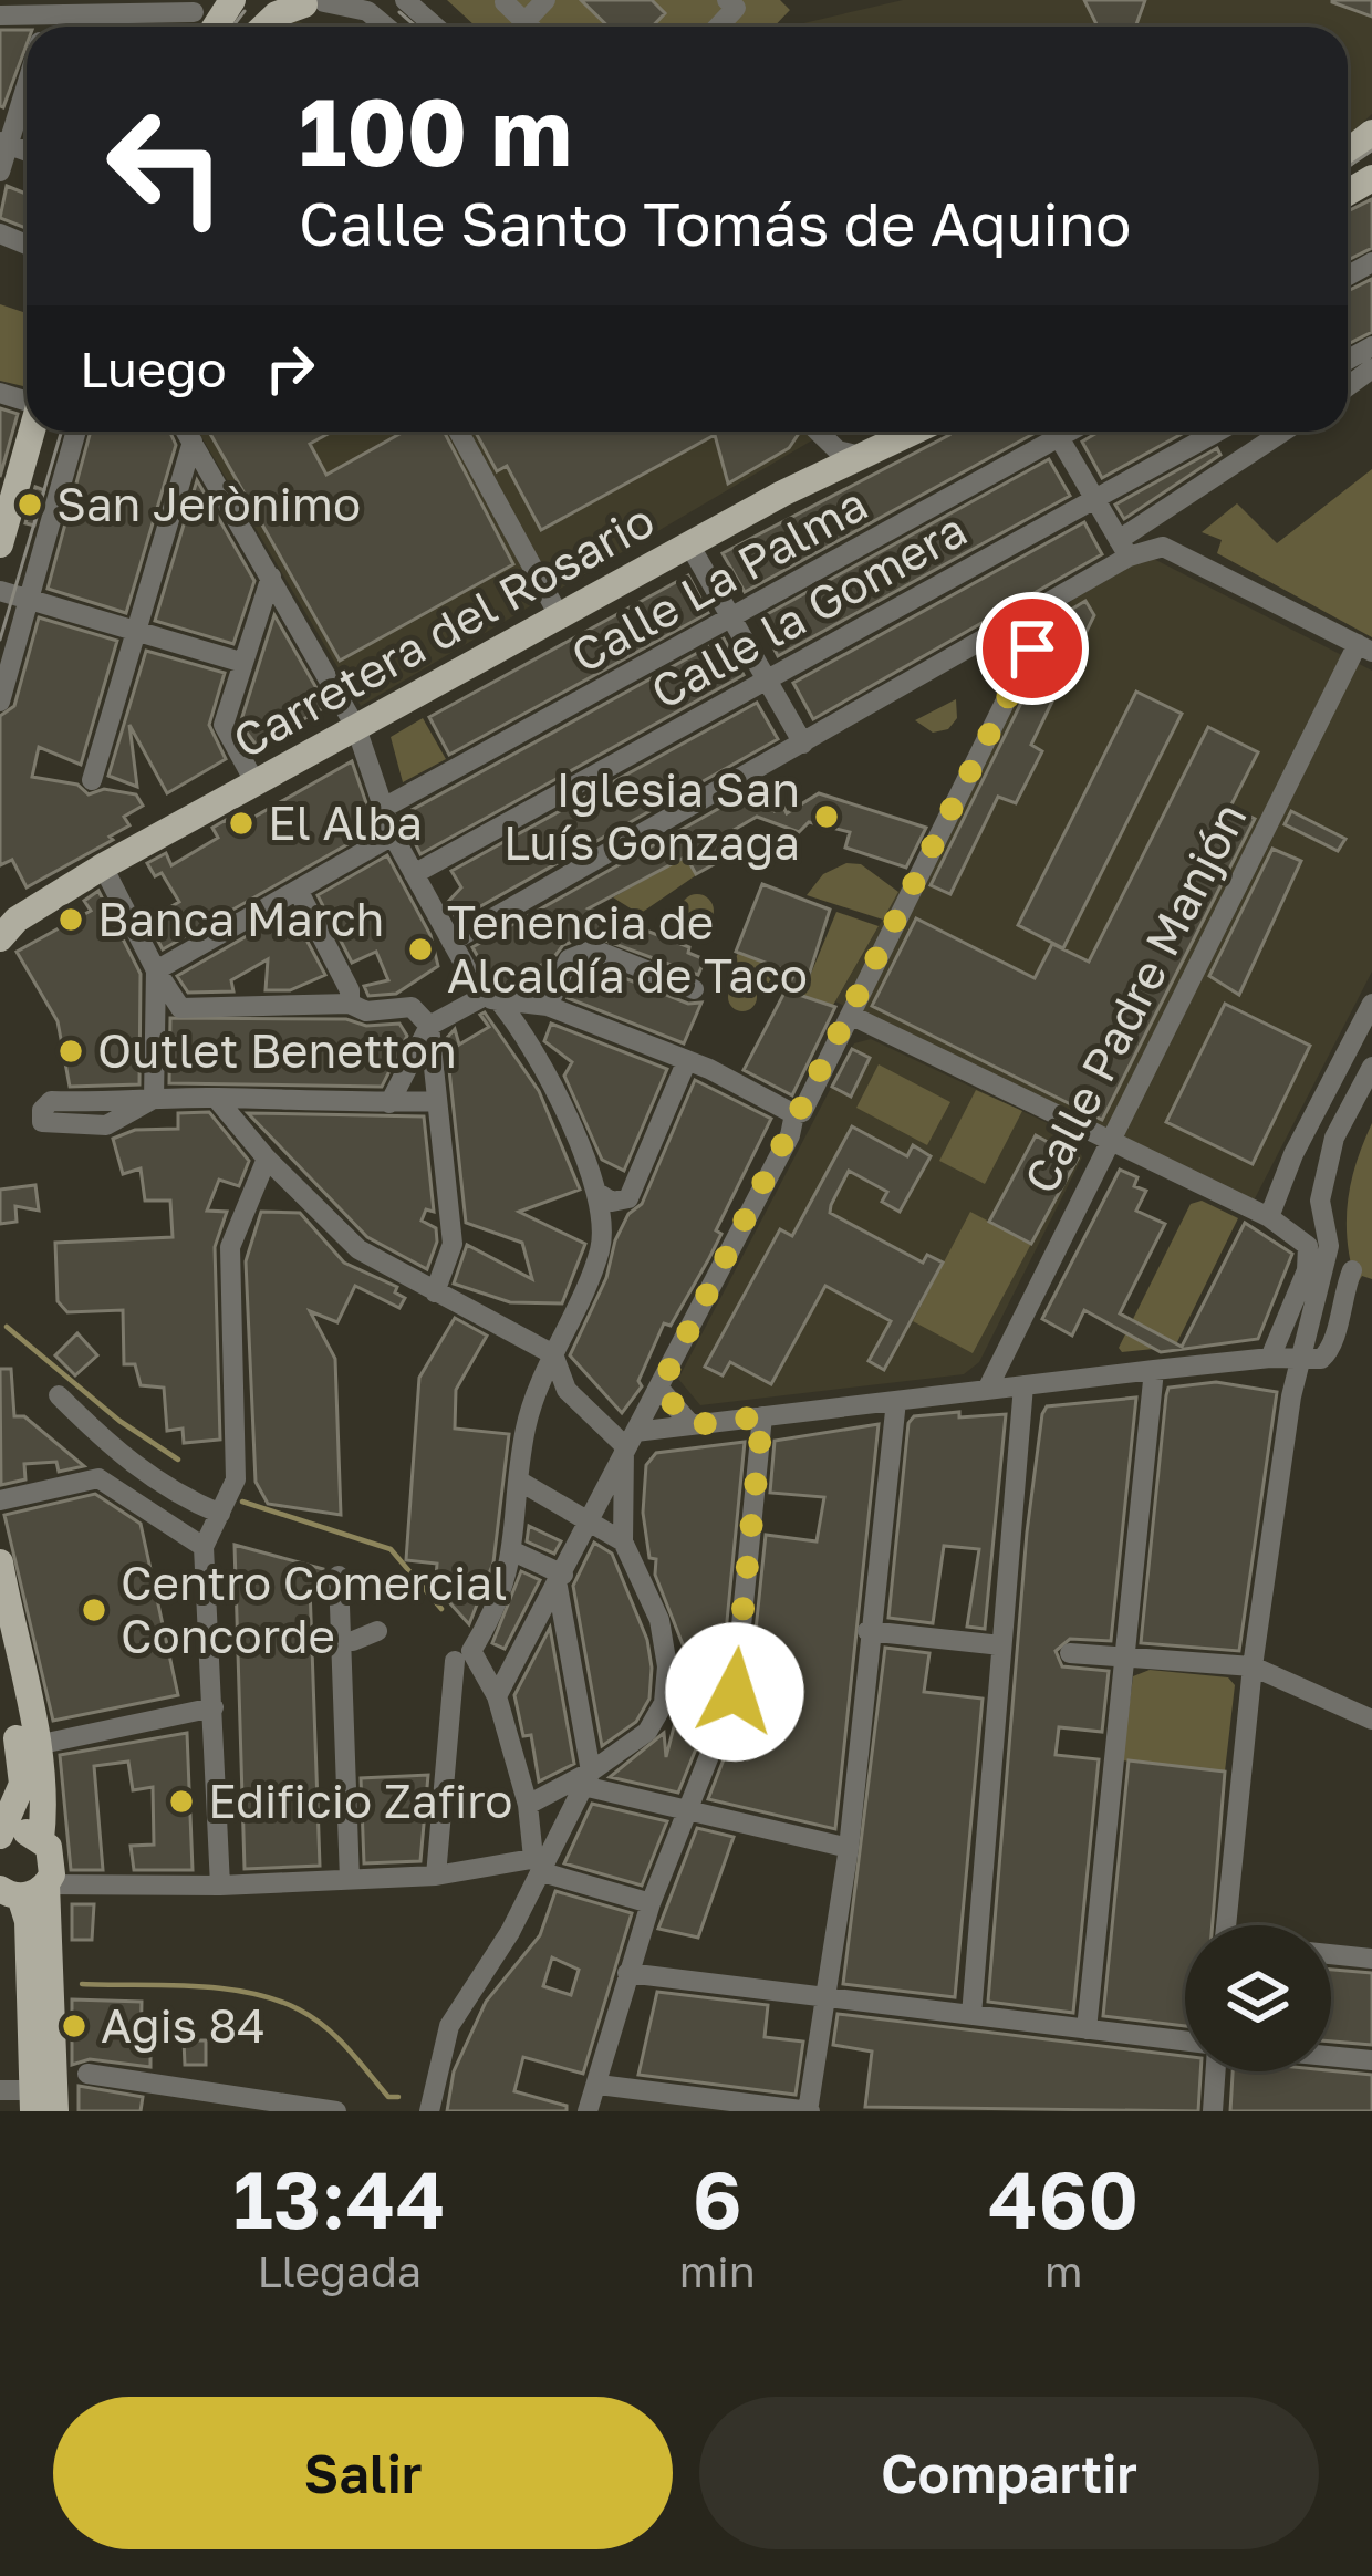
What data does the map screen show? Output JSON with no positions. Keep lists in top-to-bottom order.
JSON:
{
  "streets": {
    "main road": ["Carretera del Rosario"],
    "street": ["Calle La Palma", "Calle la Gomera", "Calle Padre Manjón"]
  },
  "places": [
    "San Jerònimo",
    "Iglesia San Luís Gonzaga",
    "El Alba",
    "Banca March",
    "Tenencia de Alcaldía de Taco",
    "Outlet Benetton",
    "Centro Comercial Concorde",
    "Edificio Zafiro",
    "Agis 84"
  ],
  "page": {
    "turn": ["100 m", "Calle Santo Tomás de Aquino"],
    "then": "Luego",
    "eta": [
      "13:44",
      "Llegada",
      "6",
      "min",
      "460",
      "m"
    ],
    "buttons": ["Salir", "Compartir"]
  }
}
